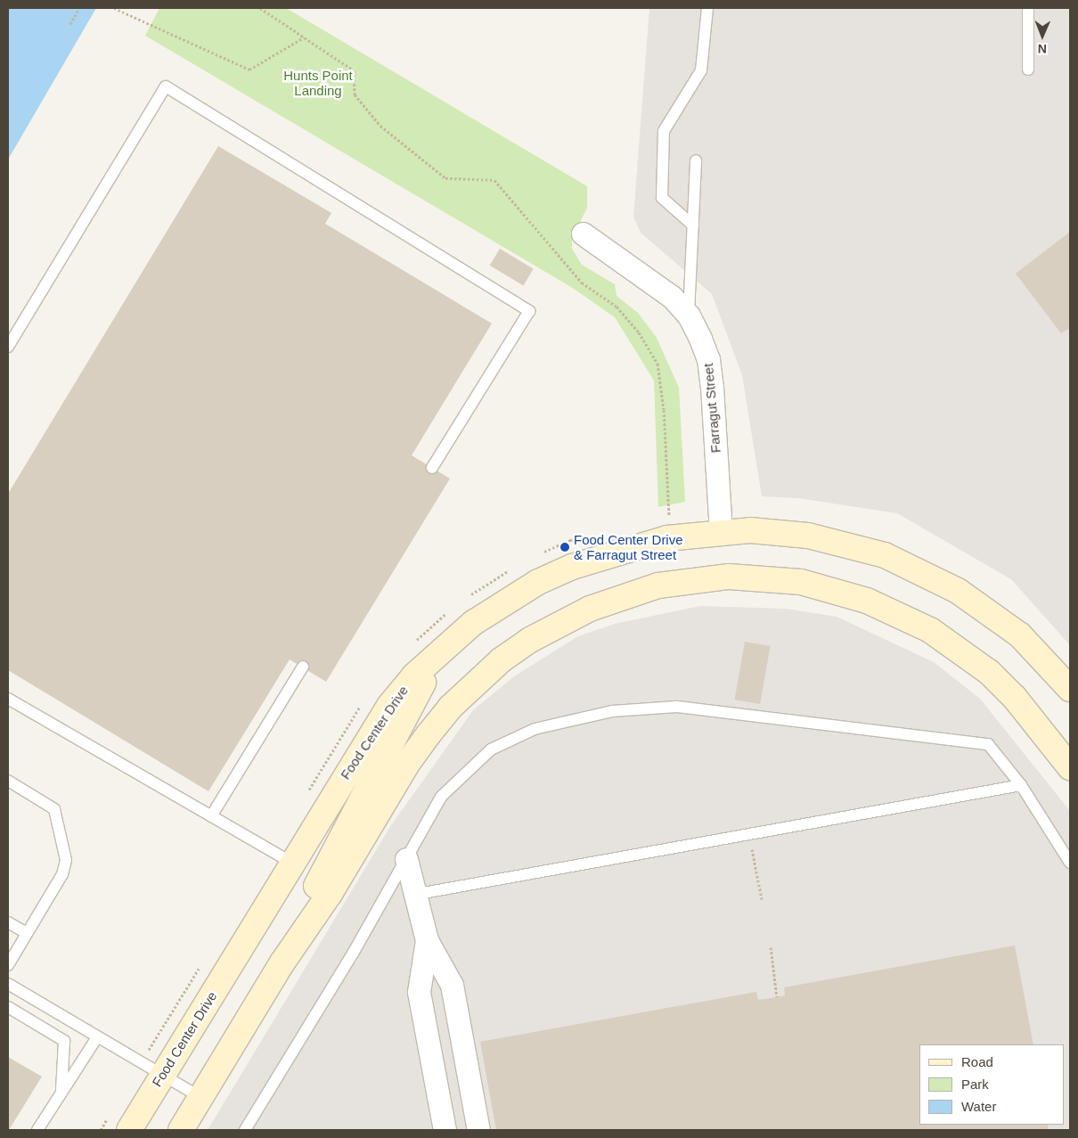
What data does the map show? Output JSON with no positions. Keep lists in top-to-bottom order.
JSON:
{
  "streets": {
    "main road": ["Food Center Drive"],
    "street": ["Farragut Street"]
  },
  "crossings": [
    ["Farragut Street", "Food Center Drive"]
  ],
  "parks": ["Hunts Point Landing"],
  "places": ["Food Center Drive & Farragut Street"],
  "legend": ["Road", "Park", "Water"],
  "north": "bottom"
}
